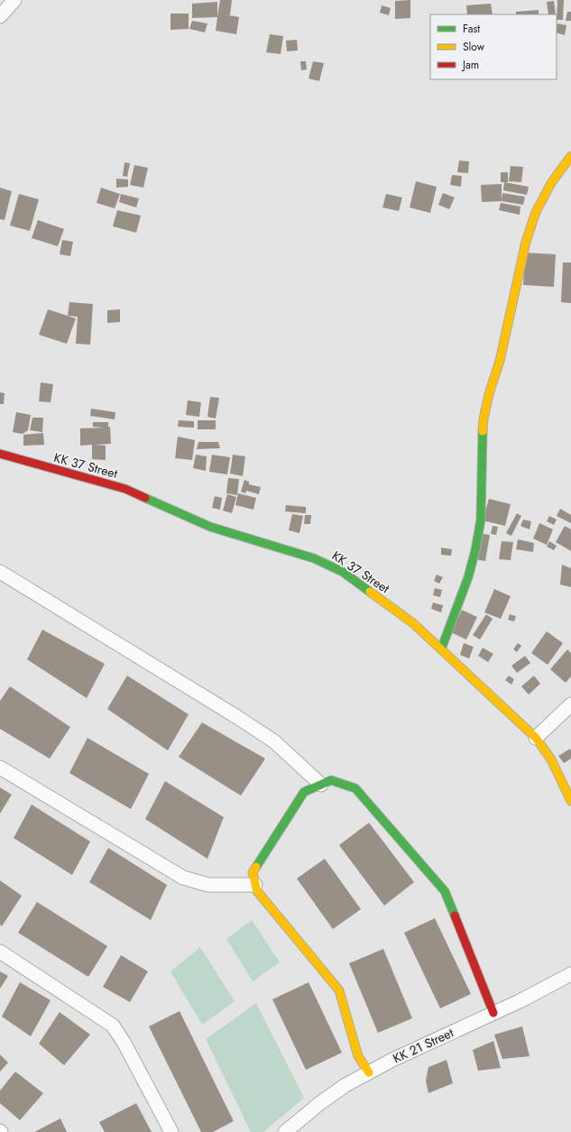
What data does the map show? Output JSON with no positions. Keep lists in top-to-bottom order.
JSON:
{
  "streets": {
    "street": ["KK 37 Street", "KK 21 Street"]
  },
  "legend": ["Fast", "Slow", "Jam"]
}
